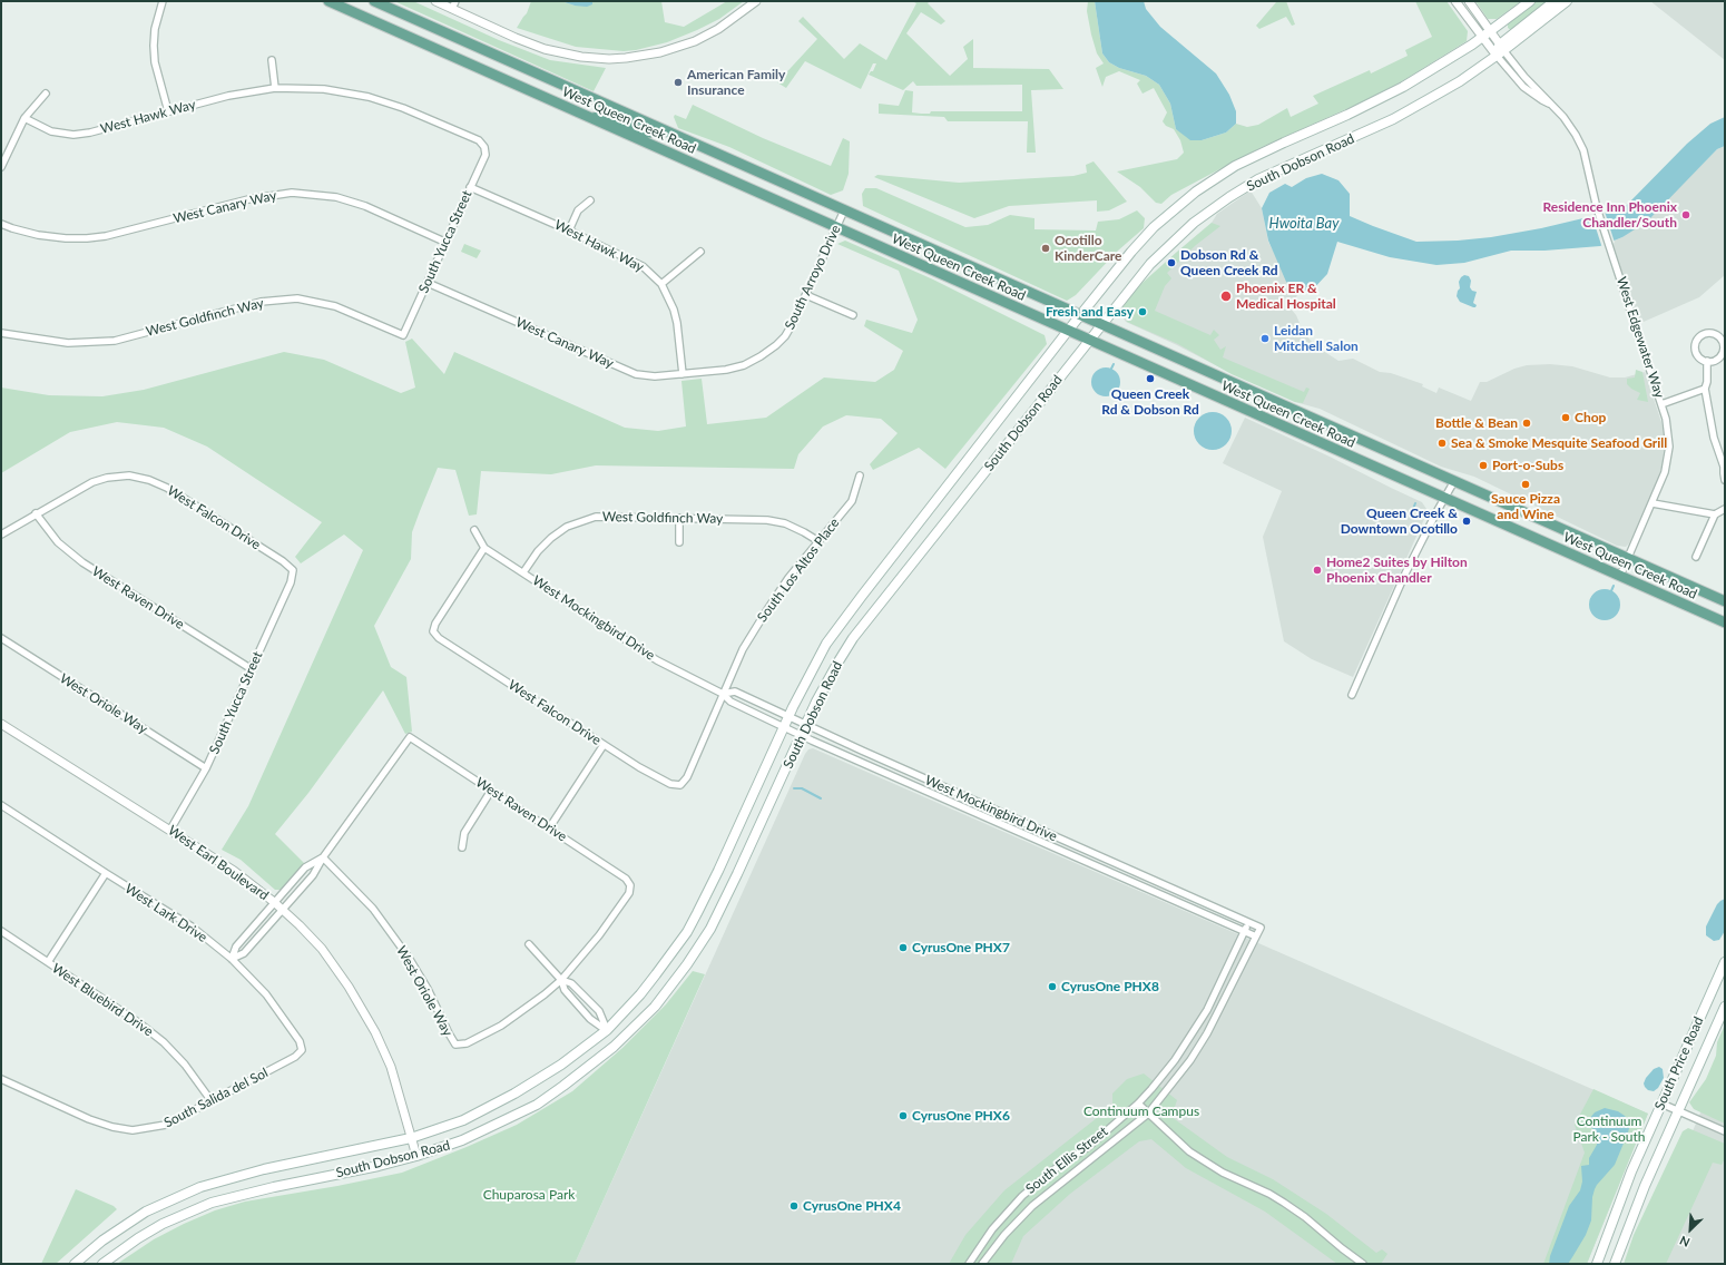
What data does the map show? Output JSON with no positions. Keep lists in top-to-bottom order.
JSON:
{
  "streets": {
    "main road": ["West Queen Creek Road", "South Dobson Road", "South Price Road"],
    "street": [
      "West Hawk Way",
      "West Canary Way",
      "South Yucca Street",
      "South Arroyo Drive",
      "West Goldfinch Way",
      "West Edgewater Way",
      "West Falcon Drive",
      "South Los Altos Place",
      "West Raven Drive",
      "West Mockingbird Drive",
      "West Oriole Way",
      "West Earl Boulevard",
      "West Lark Drive",
      "West Bluebird Drive",
      "South Salida del Sol",
      "South Ellis Street"
    ]
  },
  "crossings": [
    ["West Hawk Way", "South Yucca Street"],
    ["West Hawk Way", "South Arroyo Drive"],
    ["West Queen Creek Road", "South Dobson Road"],
    ["West Queen Creek Road", "South Arroyo Drive"],
    ["West Queen Creek Road", "West Edgewater Way"],
    ["South Dobson Road", "West Edgewater Way"],
    ["South Dobson Road", "West Mockingbird Drive"],
    ["South Dobson Road", "West Earl Boulevard"],
    ["West Canary Way", "South Yucca Street"],
    ["West Canary Way", "South Arroyo Drive"],
    ["South Yucca Street", "West Goldfinch Way"],
    ["South Yucca Street", "West Falcon Drive"],
    ["South Yucca Street", "West Raven Drive"],
    ["South Yucca Street", "West Oriole Way"],
    ["South Yucca Street", "West Earl Boulevard"],
    ["West Goldfinch Way", "South Los Altos Place"],
    ["West Goldfinch Way", "West Mockingbird Drive"],
    ["West Falcon Drive", "South Los Altos Place"],
    ["West Falcon Drive", "West Raven Drive"],
    ["West Falcon Drive", "West Mockingbird Drive"],
    ["South Los Altos Place", "West Mockingbird Drive"],
    ["West Raven Drive", "West Oriole Way"],
    ["West Mockingbird Drive", "South Ellis Street"],
    ["West Lark Drive", "South Salida del Sol"],
    ["West Bluebird Drive", "South Salida del Sol"]
  ],
  "water": ["Hwoita Bay"],
  "parks": ["Continuum Campus", "Continuum Park - South", "Chuparosa Park"],
  "places": [
    "American Family Insurance",
    "Residence Inn Phoenix Chandler/South",
    "Ocotillo KinderCare",
    "Dobson Rd & Queen Creek Rd",
    "Phoenix ER & Medical Hospital",
    "Fresh and Easy",
    "Leidan Mitchell Salon",
    "Queen Creek Rd & Dobson Rd",
    "Chop",
    "Bottle & Bean",
    "Sea & Smoke Mesquite Seafood Grill",
    "Port-o-Subs",
    "Sauce Pizza and Wine",
    "Queen Creek & Downtown Ocotillo",
    "Home2 Suites by Hilton Phoenix Chandler",
    "CyrusOne PHX7",
    "CyrusOne PHX8",
    "CyrusOne PHX6",
    "CyrusOne PHX4"
  ],
  "north": "bottom left"
}
